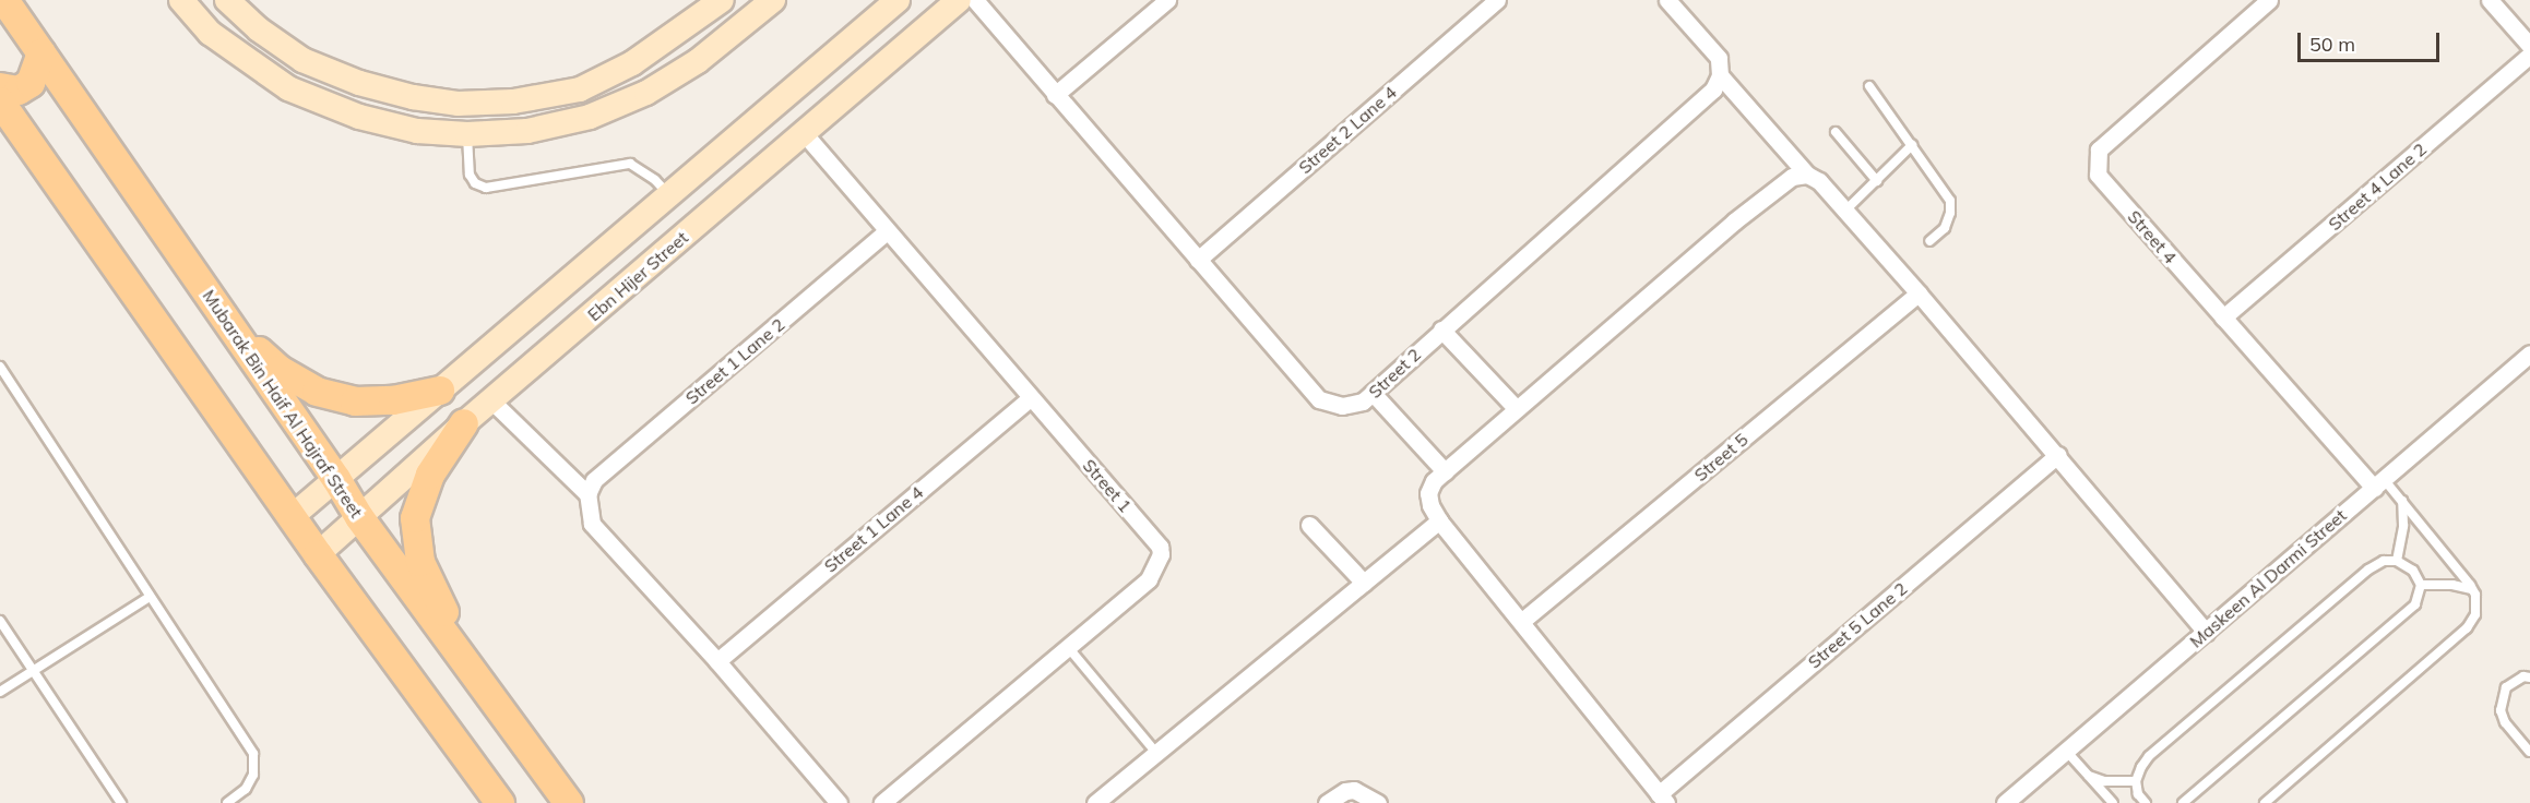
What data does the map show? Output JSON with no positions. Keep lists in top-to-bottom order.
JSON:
{
  "streets": {
    "main road": ["Ebn Hijer Street", "Mubarak Bin Haif Al Hajraf Street"],
    "street": [
      "Street 2 Lane 4",
      "Street 4 Lane 2",
      "Street 4",
      "Street 1 Lane 2",
      "Street 2",
      "Street 5",
      "Street 1",
      "Street 1 Lane 4",
      "Maskeen Al Darmi Street",
      "Street 5 Lane 2"
    ]
  },
  "crossings": [
    ["Street 2 Lane 4", "Street 2"],
    ["Street 4 Lane 2", "Street 4"],
    ["Street 4", "Maskeen Al Darmi Street"],
    ["Ebn Hijer Street", "Mubarak Bin Haif Al Hajraf Street"],
    ["Ebn Hijer Street", "Street 1"],
    ["Street 1 Lane 2", "Street 1"],
    ["Street 1", "Street 1 Lane 4"]
  ],
  "scale_bar": "50 m"
}
